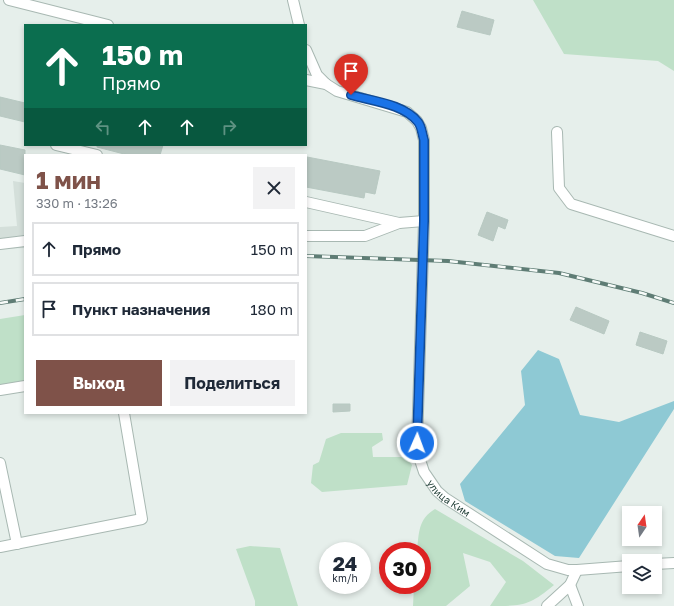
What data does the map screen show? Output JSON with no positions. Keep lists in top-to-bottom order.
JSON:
{
  "streets": {
    "street": ["улица Ким"]
  },
  "north": "top",
  "page": {
    "turn": ["150 m", "Прямо"],
    "heading": ["1 мин", "330 m · 13:26"],
    "list": [
      {
        "name": "Прямо",
        "value": "150 m"
      },
      {
        "name": "Пункт назначения",
        "value": "180 m"
      }
    ],
    "buttons": ["Выход", "Поделиться"],
    "speed": "24 km/h",
    "limit": "30"
  }
}
